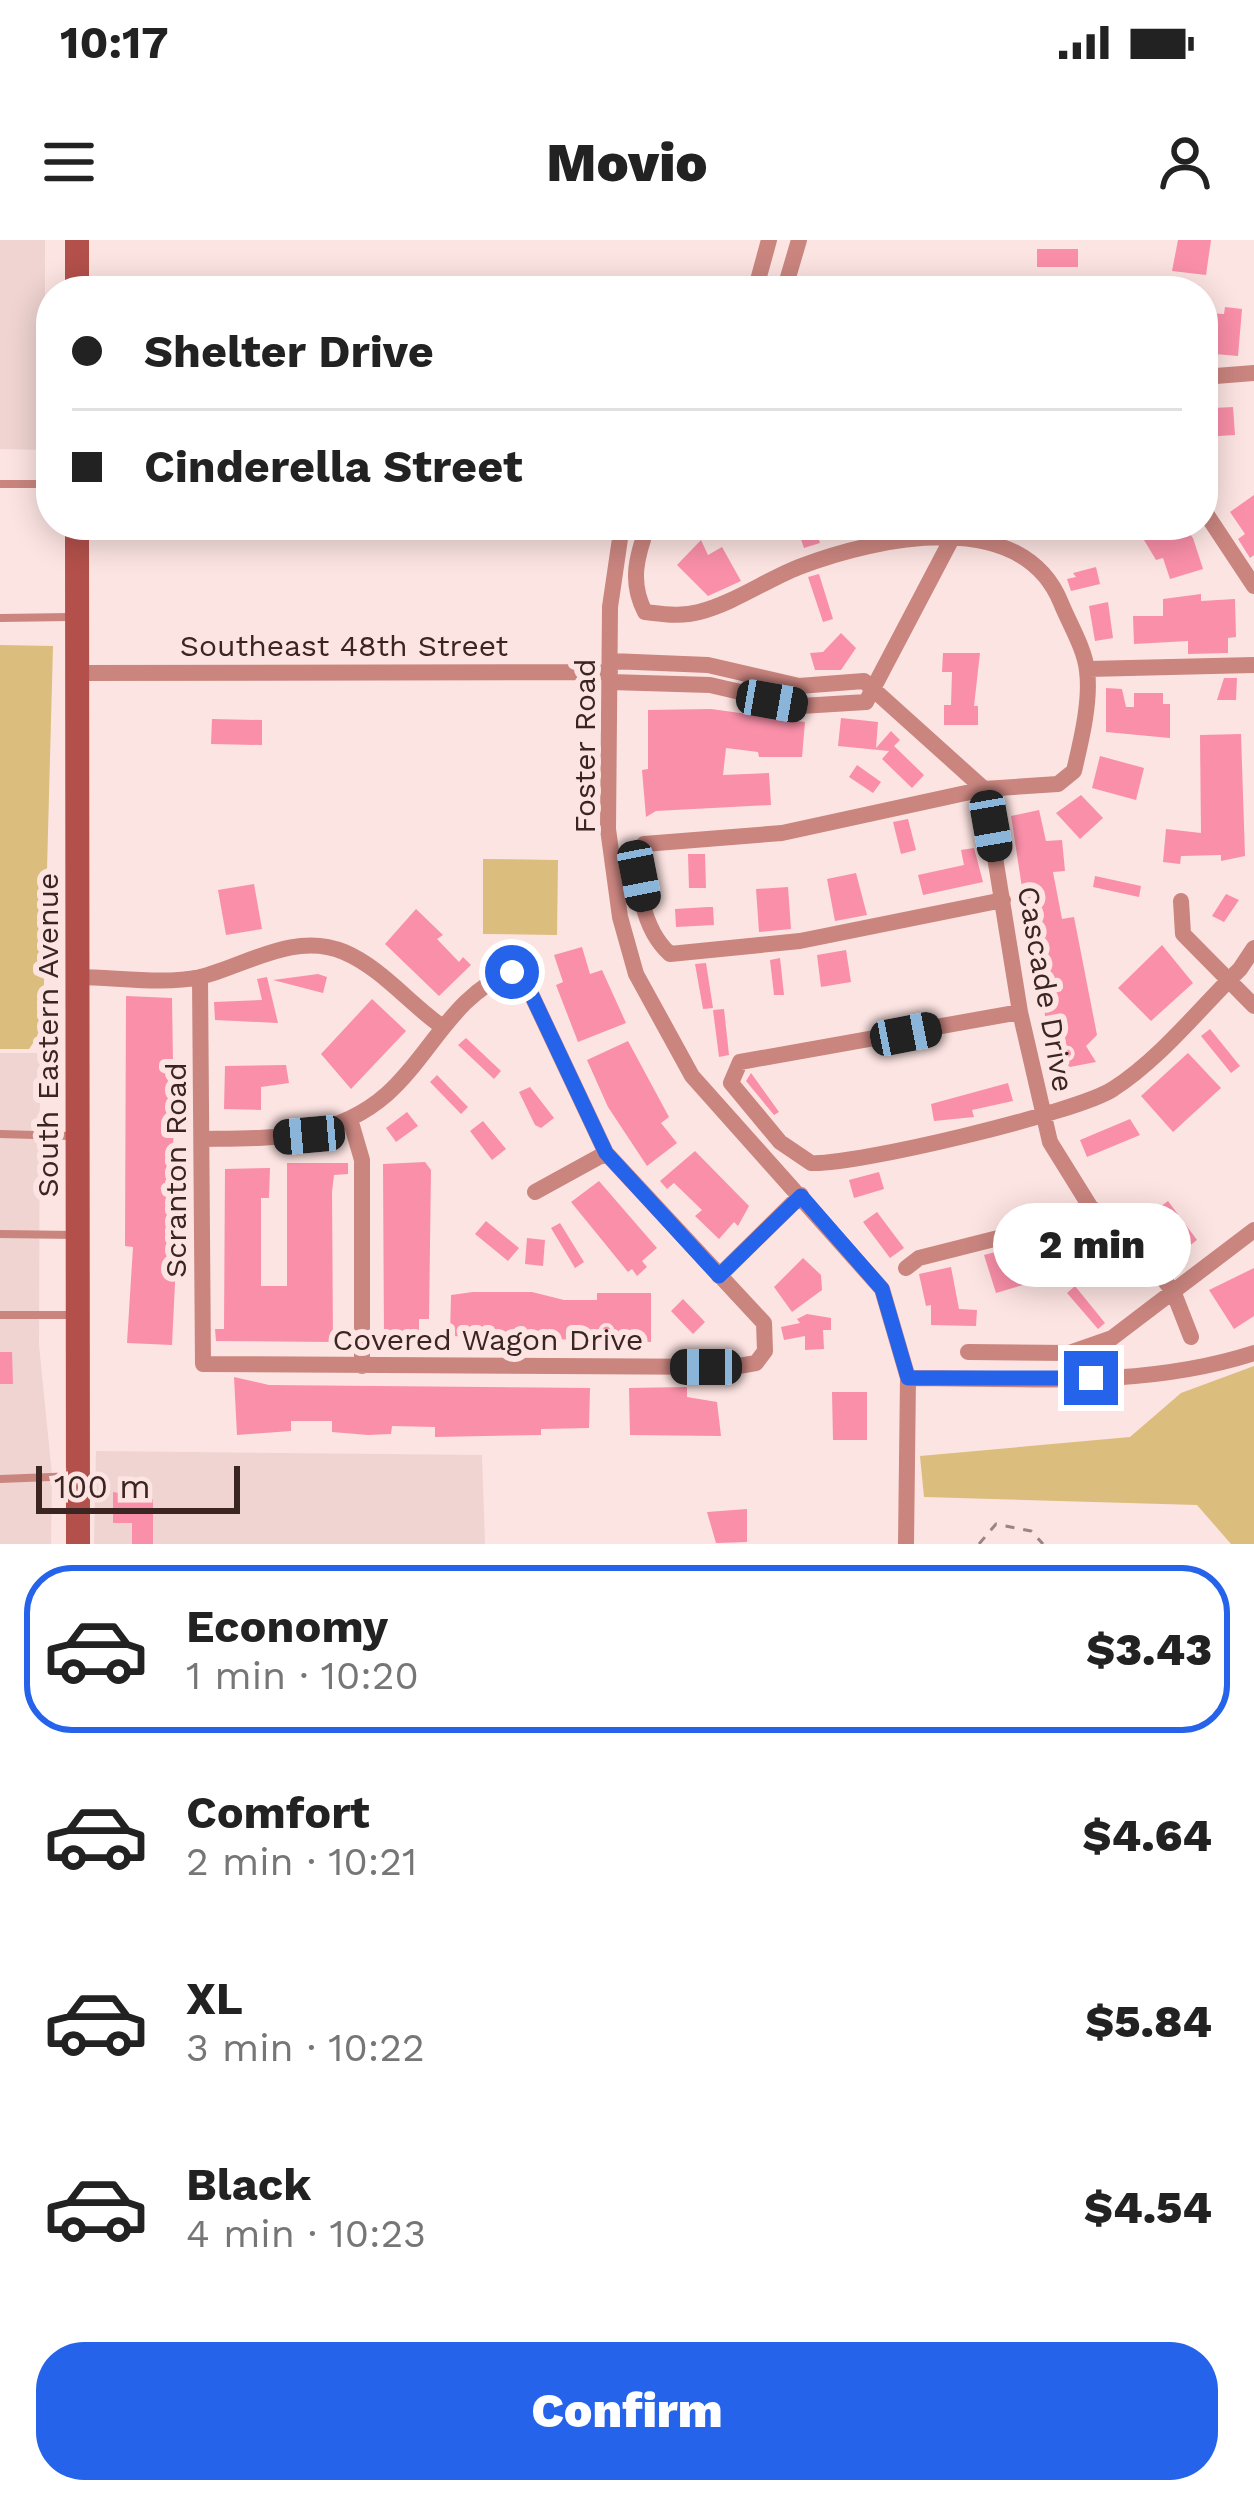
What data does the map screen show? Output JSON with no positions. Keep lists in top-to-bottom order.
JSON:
{
  "streets": {
    "main road": ["South Eastern Avenue"],
    "street": [
      "Southeast 48th Street",
      "Foster Road",
      "Cascade Drive",
      "Scranton Road",
      "Covered Wagon Drive"
    ]
  },
  "crossings": [
    ["Southeast 48th Street", "Foster Road"],
    ["Southeast 48th Street", "South Eastern Avenue"],
    ["Scranton Road", "Covered Wagon Drive"]
  ],
  "scale_bar": "100 m",
  "page": {
    "status": "10:17",
    "header": "Movio",
    "banner": ["Shelter Drive", "Cinderella Street"],
    "bubble": "2 min",
    "scale": "100 m",
    "list": [
      {
        "name": "Economy",
        "note": "1 min · 10:20",
        "value": "$3.43"
      },
      {
        "name": "Comfort",
        "note": "2 min · 10:21",
        "value": "$4.64"
      },
      {
        "name": "XL",
        "note": "3 min · 10:22",
        "value": "$5.84"
      },
      {
        "name": "Black",
        "note": "4 min · 10:23",
        "value": "$4.54"
      }
    ],
    "buttons": "Confirm"
  }
}
